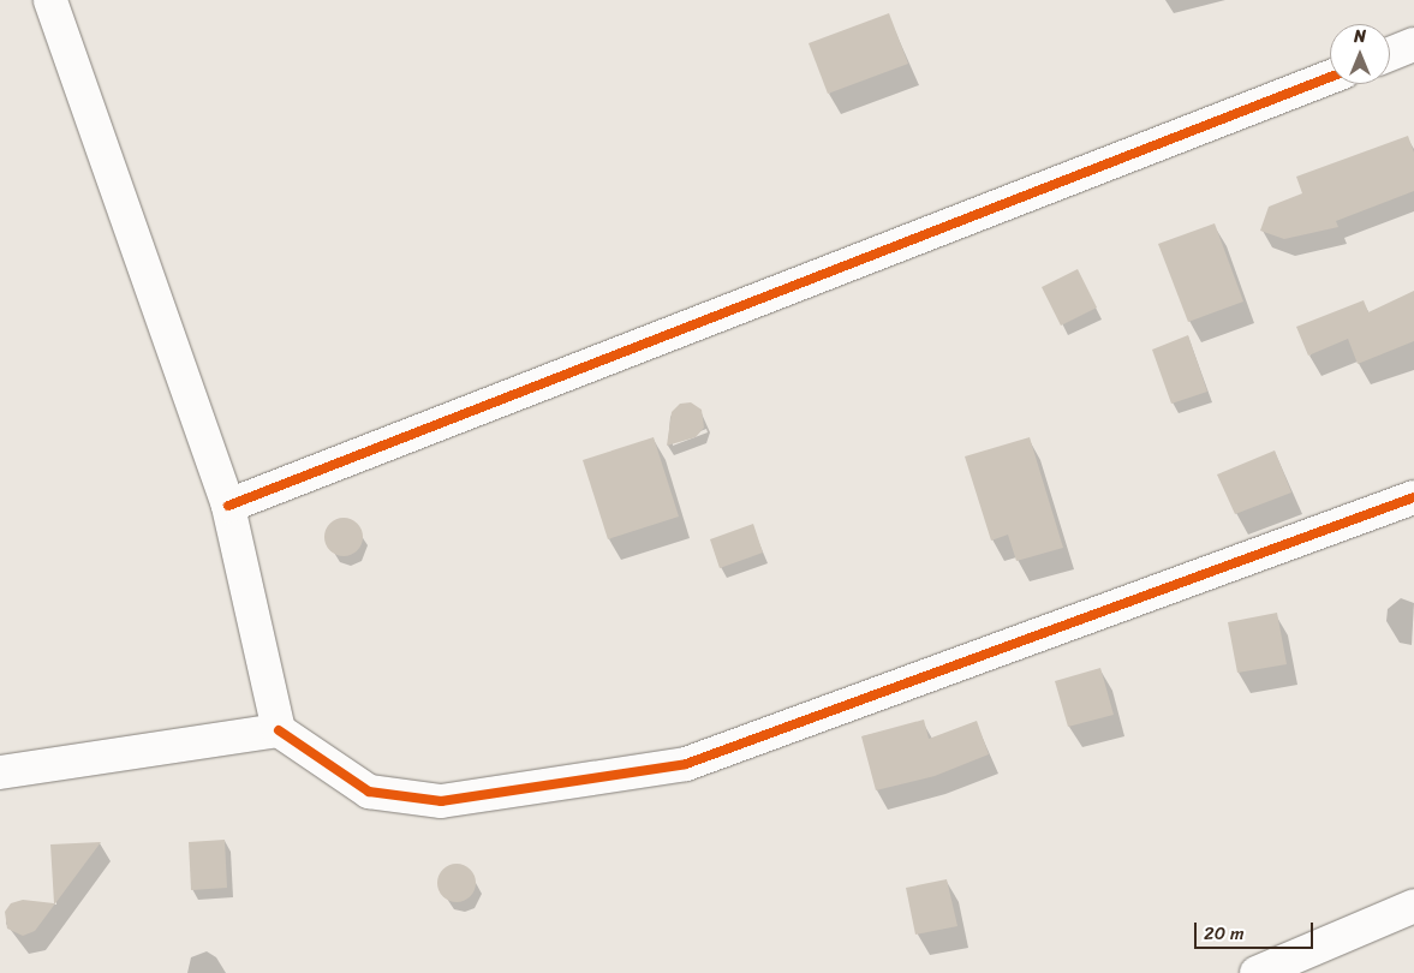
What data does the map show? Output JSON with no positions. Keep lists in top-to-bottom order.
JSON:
{
  "scale_bar": "20 m",
  "north": "top"
}
